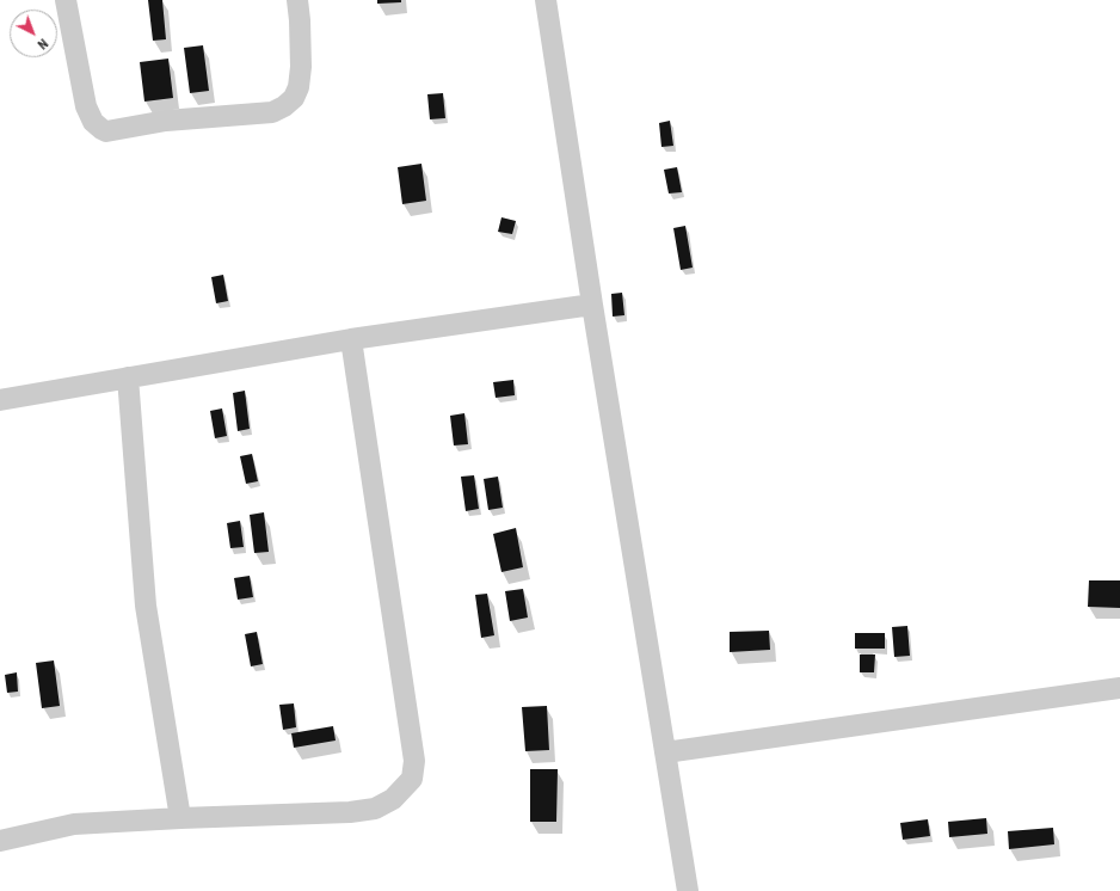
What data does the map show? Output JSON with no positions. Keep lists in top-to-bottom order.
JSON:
{
  "north": "bottom right"
}
